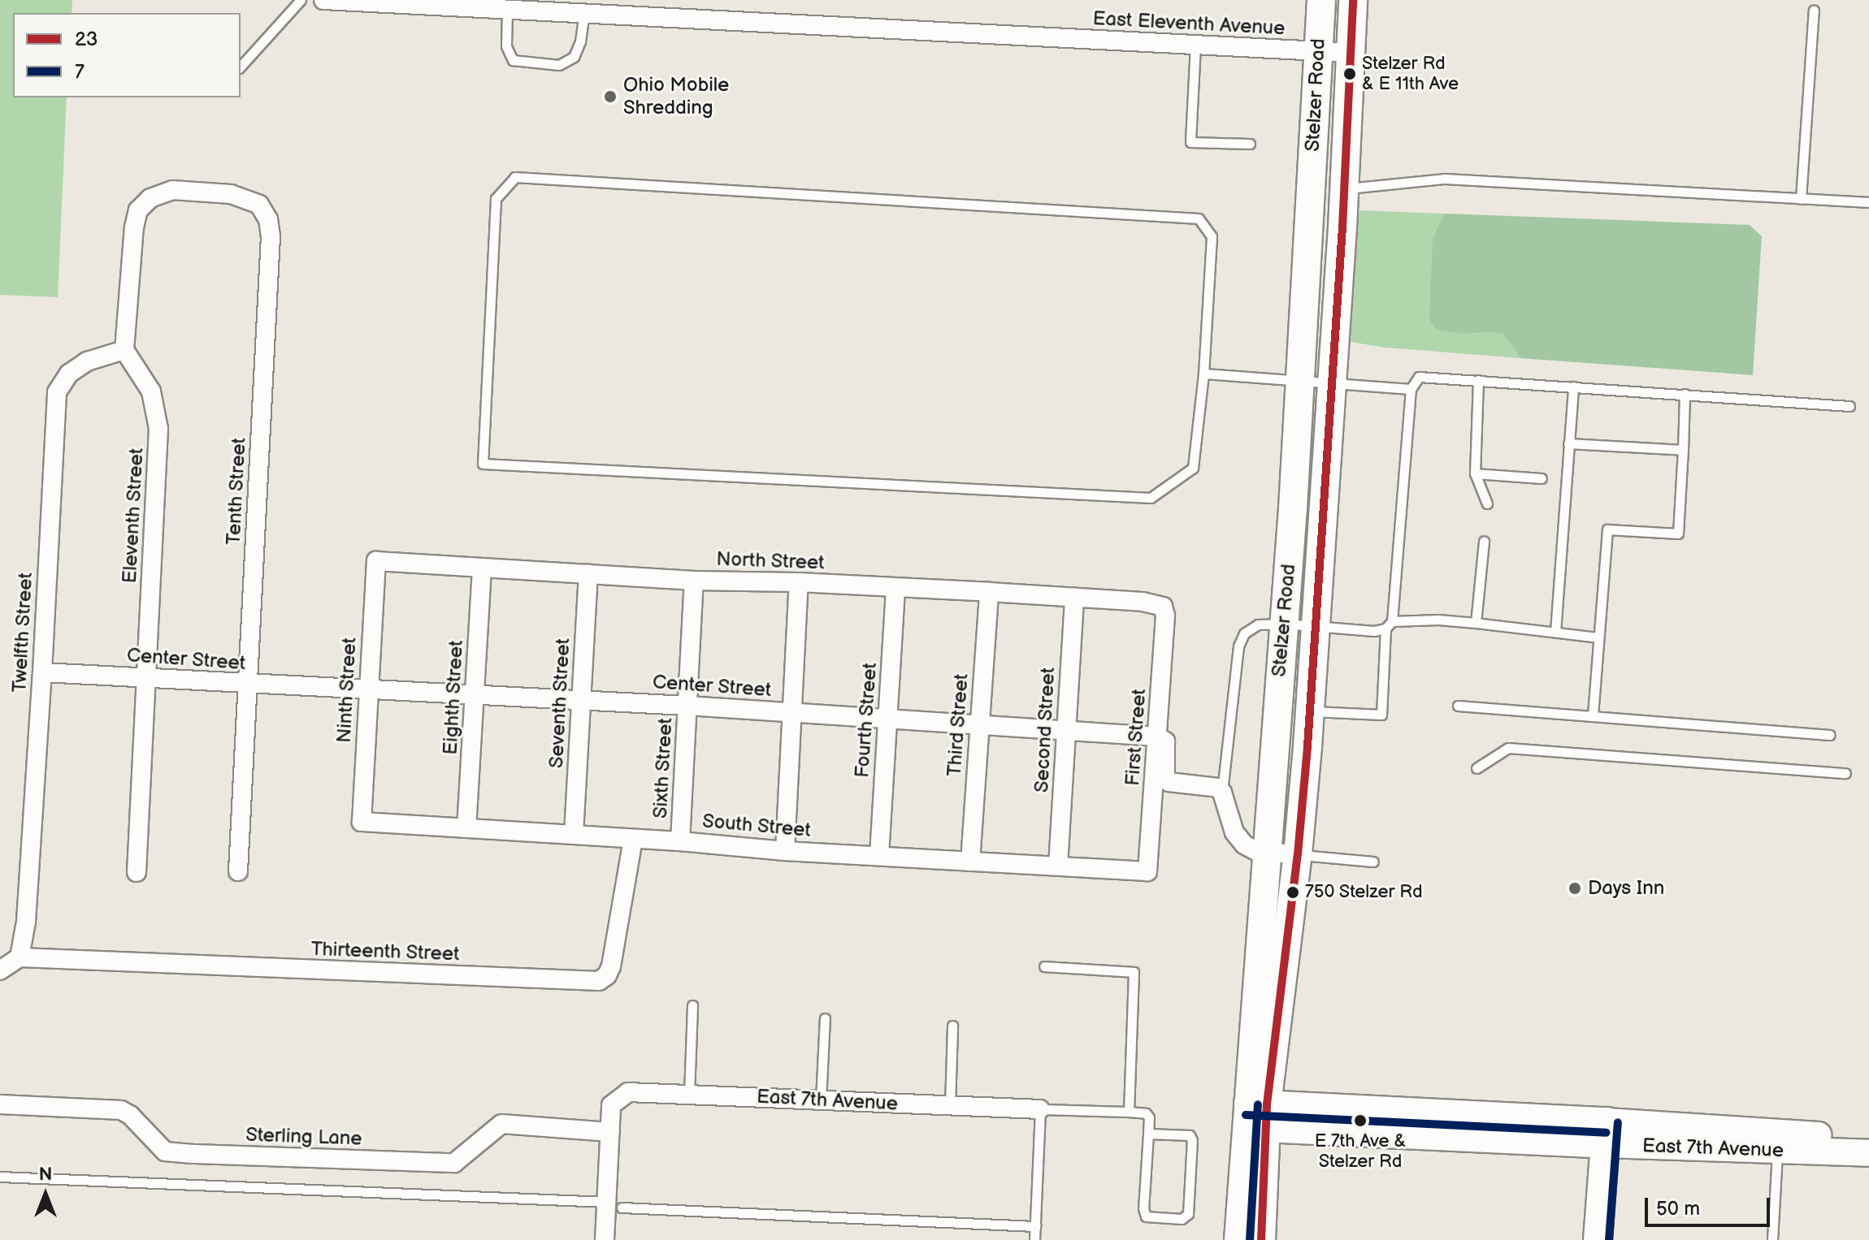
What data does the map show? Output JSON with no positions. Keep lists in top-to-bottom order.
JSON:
{
  "streets": {
    "main road": ["Stelzer Road", "East 7th Avenue"],
    "street": [
      "East Eleventh Avenue",
      "Tenth Street",
      "Eleventh Street",
      "North Street",
      "Twelfth Street",
      "Center Street",
      "Ninth Street",
      "Eighth Street",
      "Seventh Street",
      "Fourth Street",
      "Third Street",
      "Second Street",
      "First Street",
      "Sixth Street",
      "South Street",
      "Thirteenth Street",
      "Sterling Lane"
    ]
  },
  "crossings": [
    ["East Eleventh Avenue", "Stelzer Road"],
    ["Stelzer Road", "East 7th Avenue"],
    ["Tenth Street", "Eleventh Street"],
    ["Tenth Street", "Twelfth Street"],
    ["Tenth Street", "Center Street"],
    ["Eleventh Street", "Twelfth Street"],
    ["Eleventh Street", "Center Street"],
    ["North Street", "Ninth Street"],
    ["North Street", "Eighth Street"],
    ["North Street", "Seventh Street"],
    ["North Street", "Fourth Street"],
    ["North Street", "Third Street"],
    ["North Street", "Second Street"],
    ["North Street", "First Street"],
    ["North Street", "Sixth Street"],
    ["Twelfth Street", "Center Street"],
    ["Twelfth Street", "Thirteenth Street"],
    ["Center Street", "Ninth Street"],
    ["Center Street", "Eighth Street"],
    ["Center Street", "Seventh Street"],
    ["Center Street", "Fourth Street"],
    ["Center Street", "Third Street"],
    ["Center Street", "Second Street"],
    ["Center Street", "First Street"],
    ["Center Street", "Sixth Street"],
    ["Ninth Street", "South Street"],
    ["Eighth Street", "South Street"],
    ["Seventh Street", "South Street"],
    ["Fourth Street", "South Street"],
    ["Third Street", "South Street"],
    ["Second Street", "South Street"],
    ["First Street", "South Street"],
    ["Sixth Street", "South Street"],
    ["South Street", "Thirteenth Street"],
    ["East 7th Avenue", "Sterling Lane"]
  ],
  "places": [
    "Stelzer Rd & E 11th Ave",
    "Ohio Mobile Shredding",
    "Days Inn",
    "750 Stelzer Rd",
    "E 7th Ave & Stelzer Rd"
  ],
  "lines": ["transit line 23", "transit line 7"],
  "legend": ["23", "7"],
  "scale_bar": "50 m",
  "north": "top"
}
